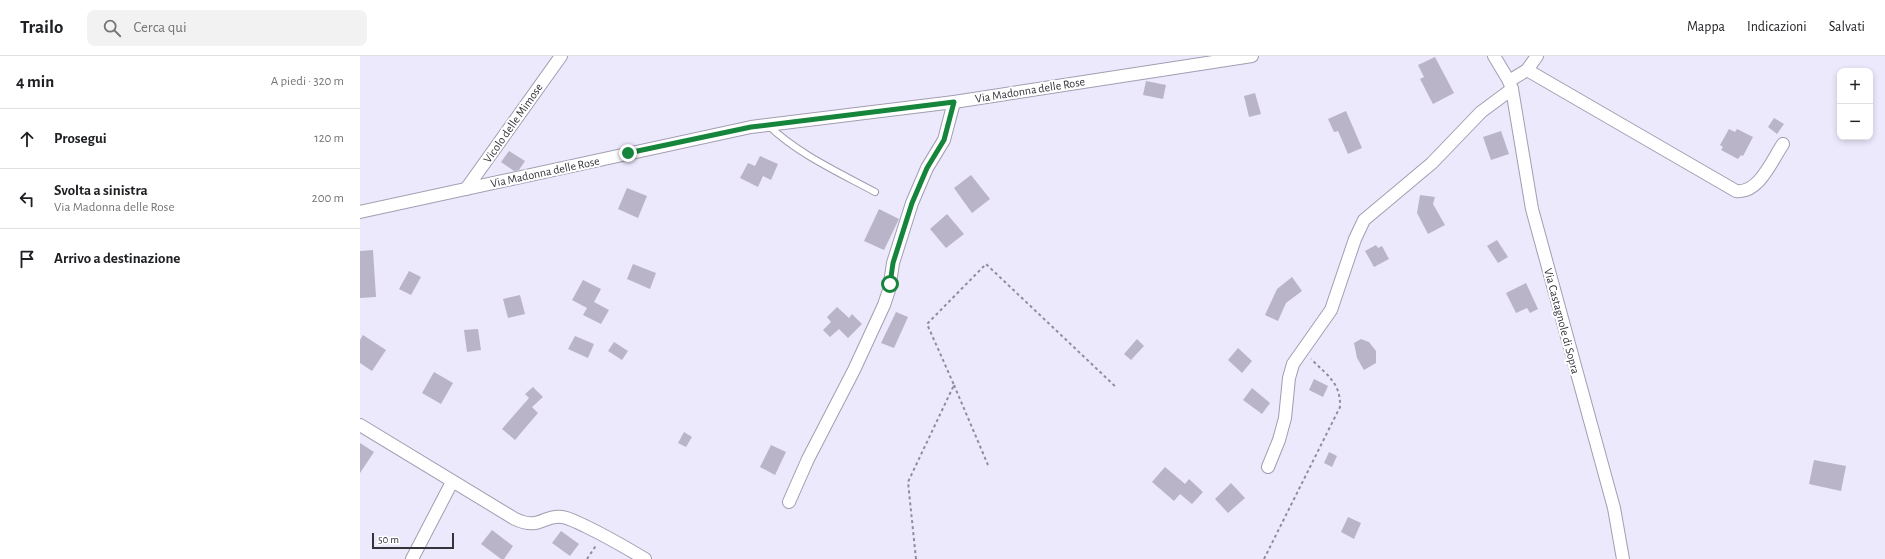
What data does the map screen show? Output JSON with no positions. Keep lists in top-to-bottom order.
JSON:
{
  "streets": {
    "street": ["Via Madonna delle Rose", "Vicolo delle Mimose", "Via Castagnole di Sopra"]
  },
  "crossings": [
    ["Via Madonna delle Rose", "Vicolo delle Mimose"]
  ],
  "scale_bar": "50 m",
  "page": {
    "header": "Trailo",
    "search": "Cerca qui",
    "nav": ["Mappa", "Indicazioni", "Salvati"],
    "heading": ["4 min", "A piedi · 320 m"],
    "map_buttons": ["+", "−"],
    "list": [
      ["Prosegui", "120 m"],
      ["Svolta a sinistra", "Via Madonna delle Rose", "200 m"],
      "Arrivo a destinazione"
    ],
    "scale": "50 m"
  }
}
